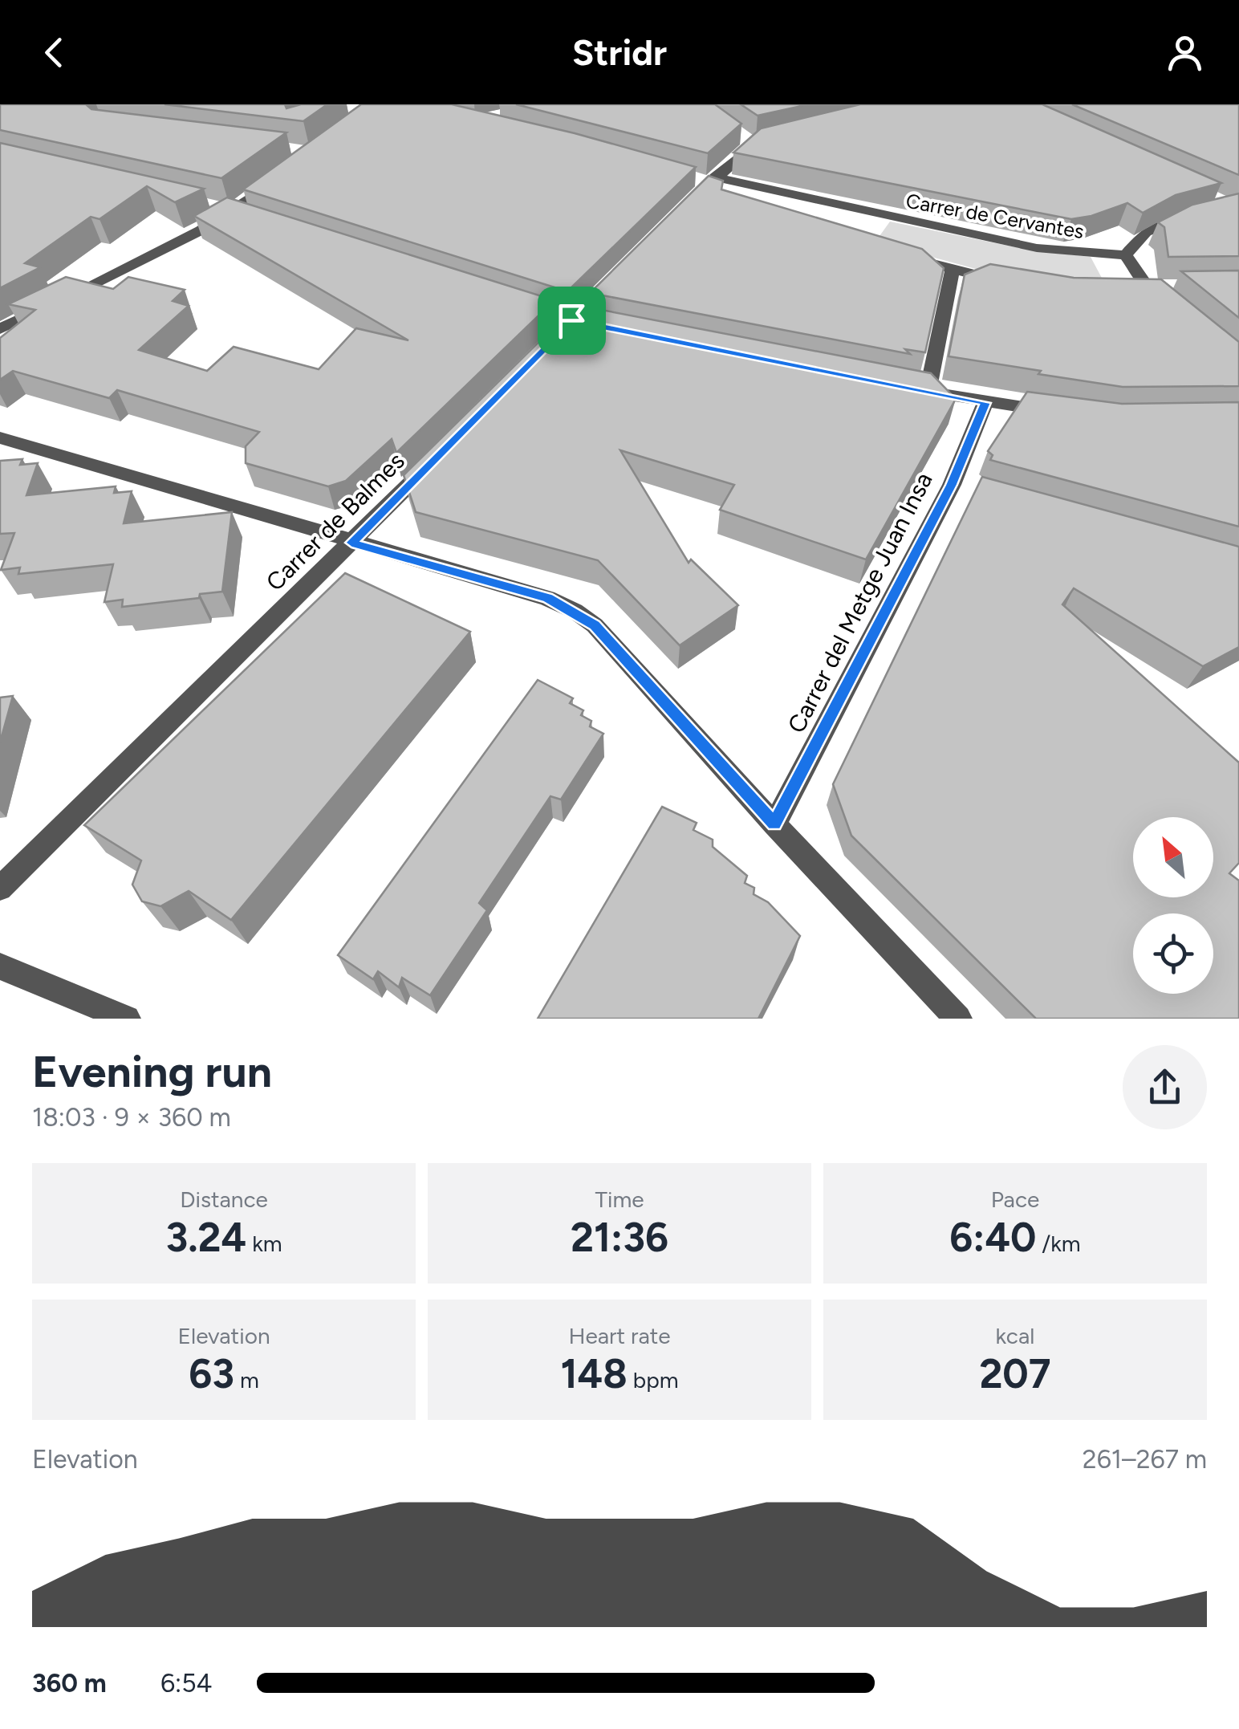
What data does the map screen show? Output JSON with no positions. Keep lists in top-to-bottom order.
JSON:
{
  "streets": {
    "street": ["Carrer de Cervantes", "Carrer de Balmes", "Carrer del Metge Juan Insa"]
  },
  "north": "top left",
  "page": {
    "header": "Stridr",
    "heading": ["Evening run", "18:03 · 9 × 360 m"],
    "stats": [
      ["Distance", "3.24 km"],
      ["Time", "21:36"],
      ["Pace", "6:40 /km"],
      ["Elevation", "63 m"],
      ["Heart rate", "148 bpm"],
      ["kcal", "207"]
    ],
    "chart": ["Elevation", "261–267 m"],
    "list": [
      {
        "name": "360 m",
        "note": "6:54"
      }
    ]
  }
}
